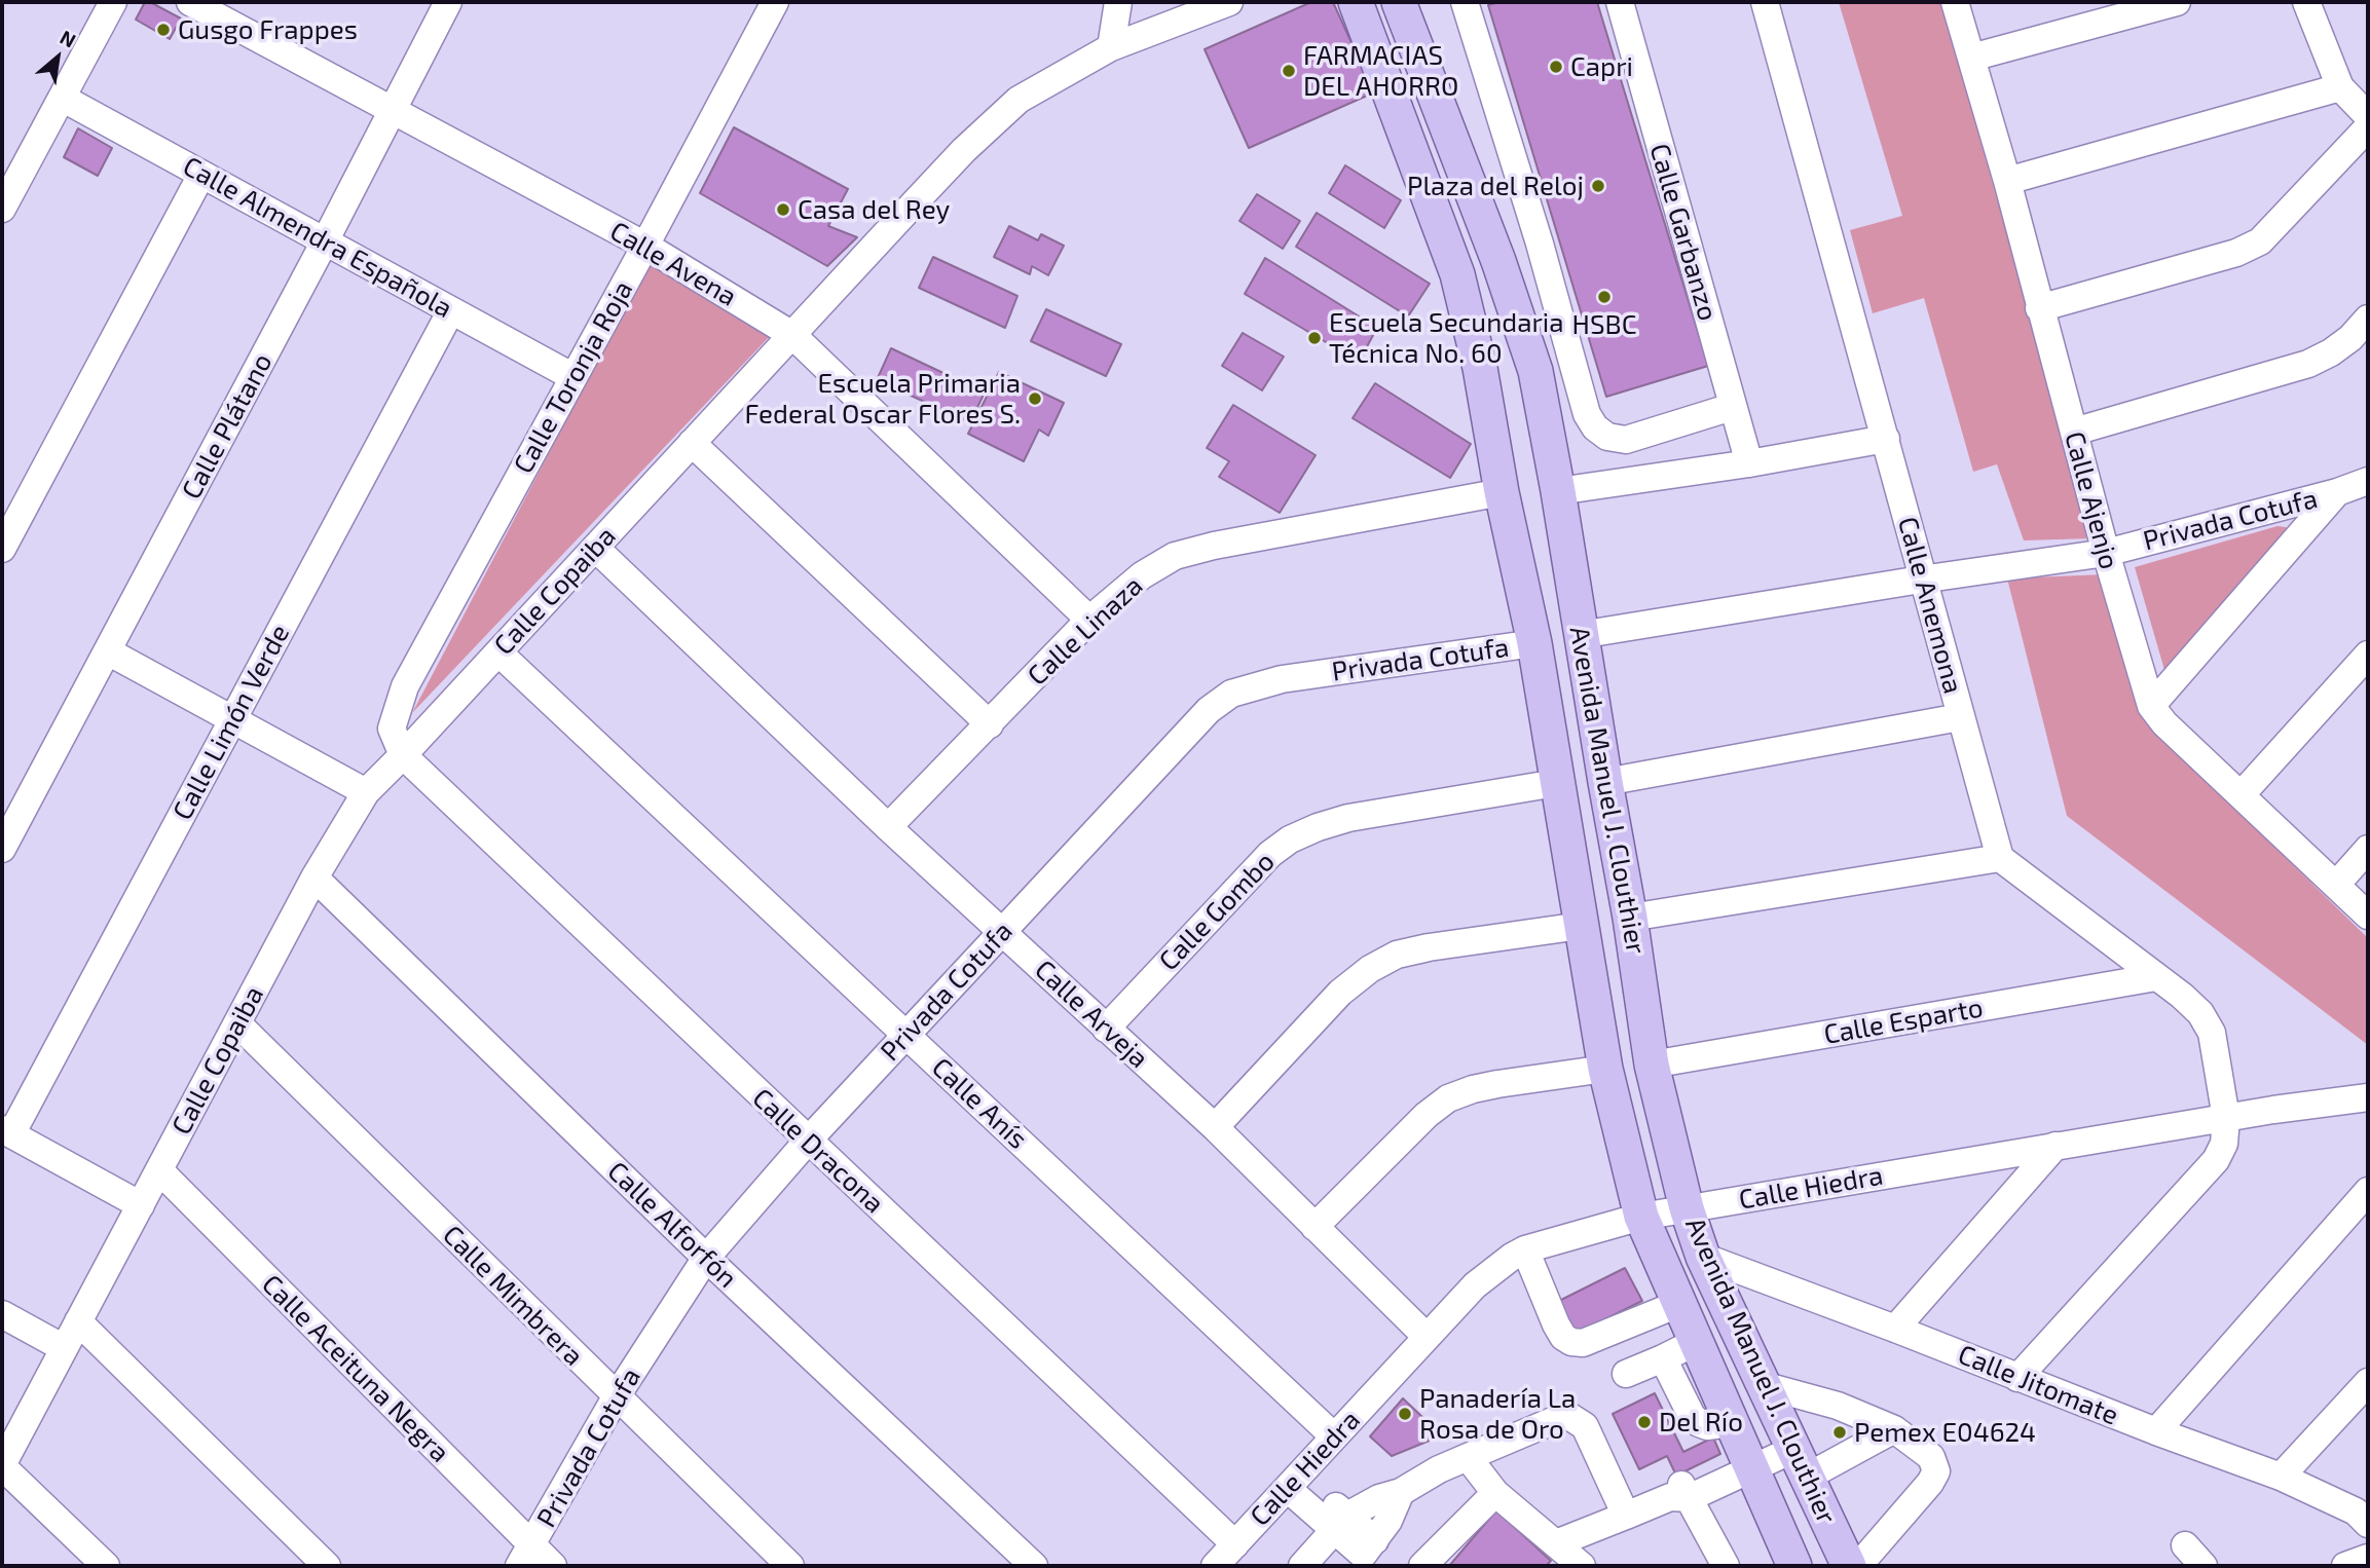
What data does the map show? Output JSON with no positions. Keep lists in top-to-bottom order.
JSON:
{
  "streets": {
    "main road": ["Avenida Manuel J. Clouthier"],
    "street": [
      "Calle Garbanzo",
      "Calle Almendra Española",
      "Calle Avena",
      "Calle Toronja Roja",
      "Calle Plátano",
      "Calle Ajenjo",
      "Privada Cotufa",
      "Calle Copaiba",
      "Calle Anemona",
      "Calle Linaza",
      "Calle Limón Verde",
      "Calle Gombo",
      "Calle Arveja",
      "Calle Esparto",
      "Calle Anís",
      "Calle Dracona",
      "Calle Hiedra",
      "Calle Alforfón",
      "Calle Mimbrera",
      "Calle Aceituna Negra",
      "Calle Jitomate"
    ]
  },
  "crossings": [
    ["Calle Almendra Española", "Calle Toronja Roja"],
    ["Calle Almendra Española", "Calle Plátano"],
    ["Calle Almendra Española", "Calle Limón Verde"],
    ["Calle Avena", "Calle Toronja Roja"],
    ["Calle Avena", "Calle Plátano"],
    ["Calle Avena", "Calle Copaiba"],
    ["Calle Avena", "Calle Linaza"],
    ["Calle Toronja Roja", "Calle Copaiba"],
    ["Calle Toronja Roja", "Calle Dracona"],
    ["Calle Ajenjo", "Privada Cotufa"],
    ["Privada Cotufa", "Calle Anemona"],
    ["Privada Cotufa", "Avenida Manuel J. Clouthier"],
    ["Privada Cotufa", "Calle Arveja"],
    ["Privada Cotufa", "Calle Anís"],
    ["Privada Cotufa", "Calle Dracona"],
    ["Privada Cotufa", "Calle Alforfón"],
    ["Privada Cotufa", "Calle Mimbrera"],
    ["Privada Cotufa", "Calle Aceituna Negra"],
    ["Calle Copaiba", "Calle Arveja"],
    ["Calle Copaiba", "Calle Anís"],
    ["Calle Copaiba", "Calle Dracona"],
    ["Calle Copaiba", "Calle Alforfón"],
    ["Calle Copaiba", "Calle Mimbrera"],
    ["Calle Copaiba", "Calle Aceituna Negra"],
    ["Calle Linaza", "Avenida Manuel J. Clouthier"],
    ["Calle Linaza", "Calle Arveja"],
    ["Avenida Manuel J. Clouthier", "Calle Gombo"],
    ["Avenida Manuel J. Clouthier", "Calle Esparto"],
    ["Avenida Manuel J. Clouthier", "Calle Hiedra"],
    ["Avenida Manuel J. Clouthier", "Calle Jitomate"],
    ["Calle Gombo", "Calle Arveja"],
    ["Calle Arveja", "Calle Hiedra"],
    ["Calle Anís", "Calle Hiedra"],
    ["Calle Dracona", "Calle Hiedra"]
  ],
  "places": [
    "Gusgo Frappes",
    "Capri",
    "FARMACIAS DEL AHORRO",
    "Plaza del Reloj",
    "Casa del Rey",
    "HSBC",
    "Escuela Secundaria Técnica No. 60",
    "Escuela Primaria Federal Oscar Flores S.",
    "Panadería La Rosa de Oro",
    "Del Río",
    "Pemex E04624"
  ],
  "north": "top right"
}
